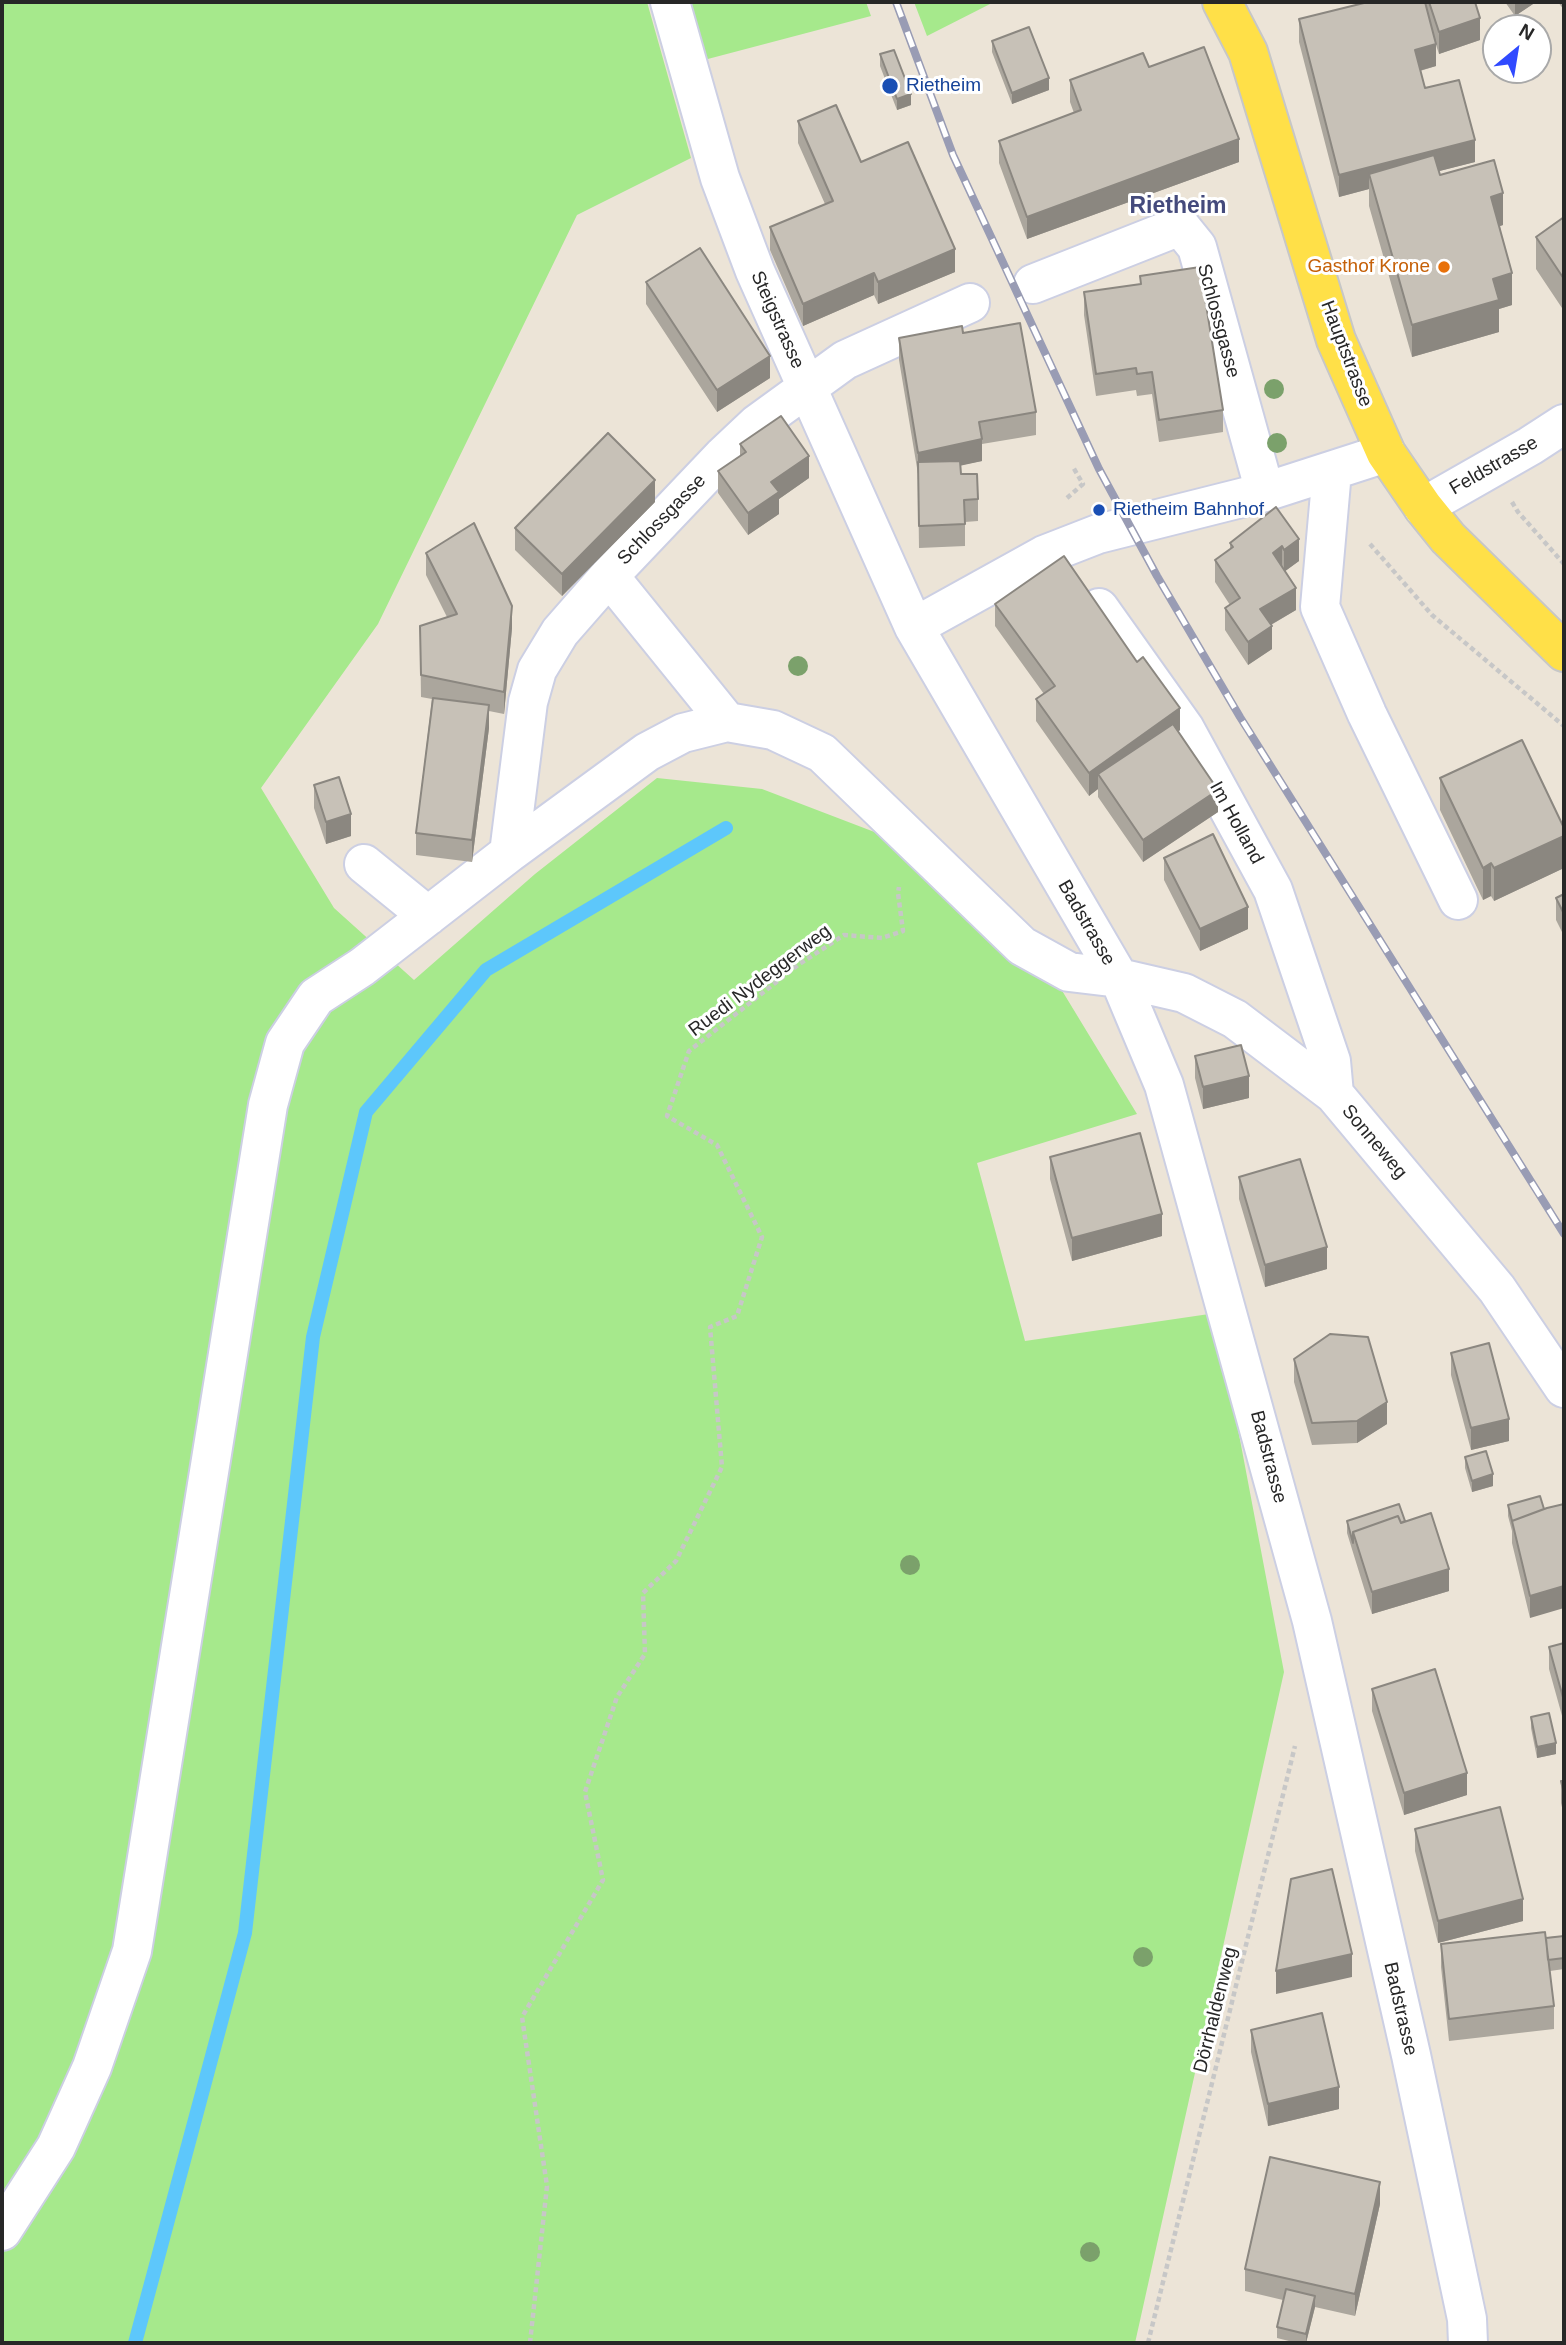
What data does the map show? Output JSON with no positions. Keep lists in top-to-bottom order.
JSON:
{
  "streets": {
    "main road": ["Hauptstrasse"],
    "street": [
      "Steigstrasse",
      "Schlossgasse",
      "Feldstrasse",
      "Im Holland",
      "Badstrasse",
      "Sonneweg"
    ],
    "path": ["Ruedi Nydeggerweg", "Dörrhaldenweg"]
  },
  "crossings": [
    ["Steigstrasse", "Schlossgasse"],
    ["Steigstrasse", "Badstrasse"],
    ["Hauptstrasse", "Feldstrasse"],
    ["Im Holland", "Sonneweg"],
    ["Badstrasse", "Sonneweg"],
    ["Badstrasse", "Dörrhaldenweg"]
  ],
  "districts": ["Rietheim"],
  "places": ["Rietheim", "Gasthof Krone", "Rietheim Bahnhof"],
  "north": "top right"
}
